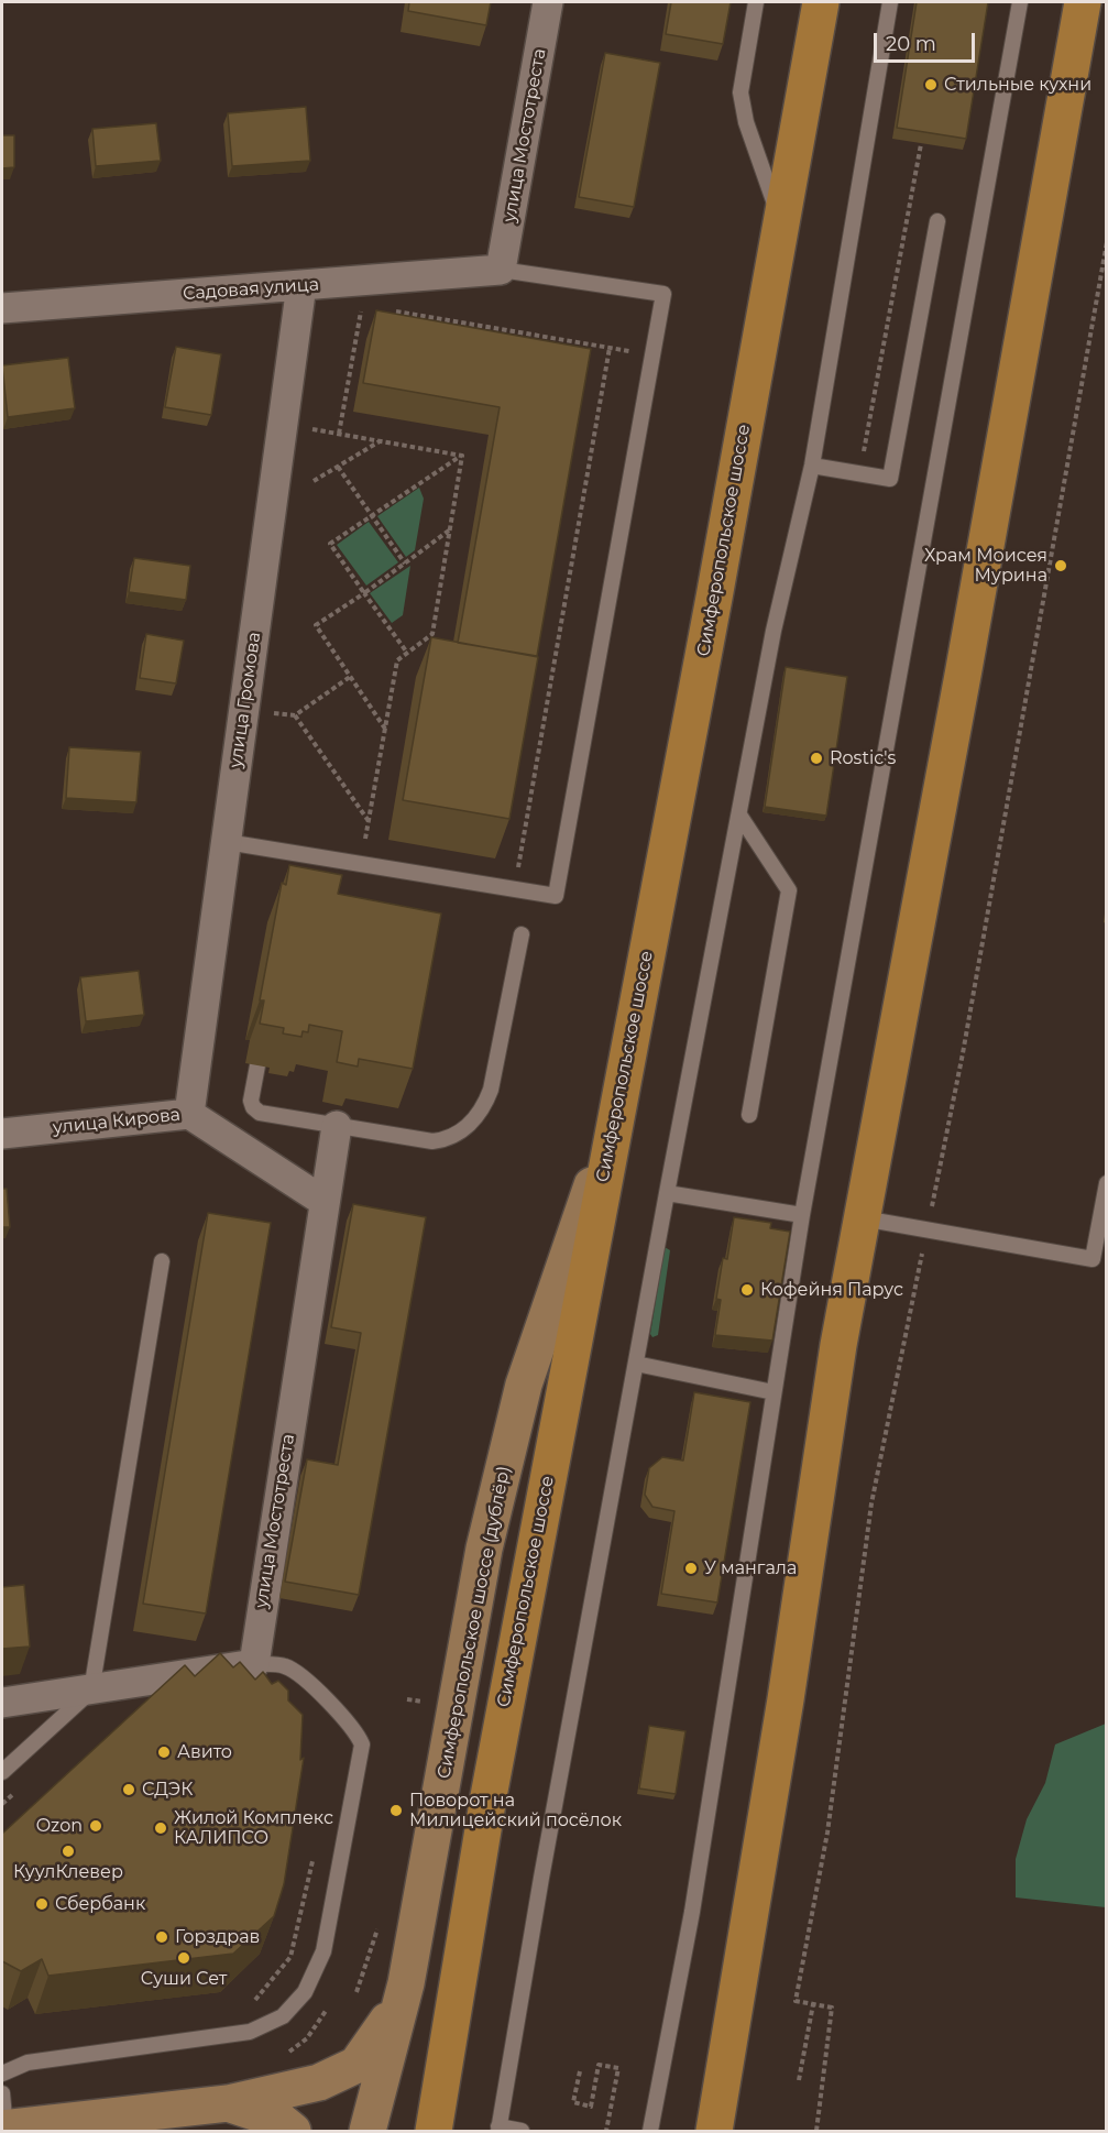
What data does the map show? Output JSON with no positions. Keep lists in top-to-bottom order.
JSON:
{
  "streets": {
    "main road": ["Симферопольское шоссе", "Симферопольское шоссе (дублёр)"],
    "street": [
      "улица Мостотреста",
      "Садовая улица",
      "улица Громова",
      "улица Кирова"
    ]
  },
  "crossings": [
    ["улица Мостотреста", "Садовая улица"],
    ["улица Мостотреста", "улица Кирова"],
    ["Садовая улица", "улица Громова"],
    ["Симферопольское шоссе", "Симферопольское шоссе (дублёр)"],
    ["улица Громова", "улица Кирова"]
  ],
  "places": [
    "Стильные кухни",
    "Храм Моисея Мурина",
    "Rostic's",
    "Кофейня Парус",
    "У мангала",
    "Авито",
    "СДЭК",
    "Поворот на Милицейский посёлок",
    "Ozon",
    "Жилой Комплекс КАЛИПСО",
    "КуулКлевер",
    "Сбербанк",
    "Горздрав",
    "Суши Сет"
  ],
  "scale_bar": "20 m"
}
